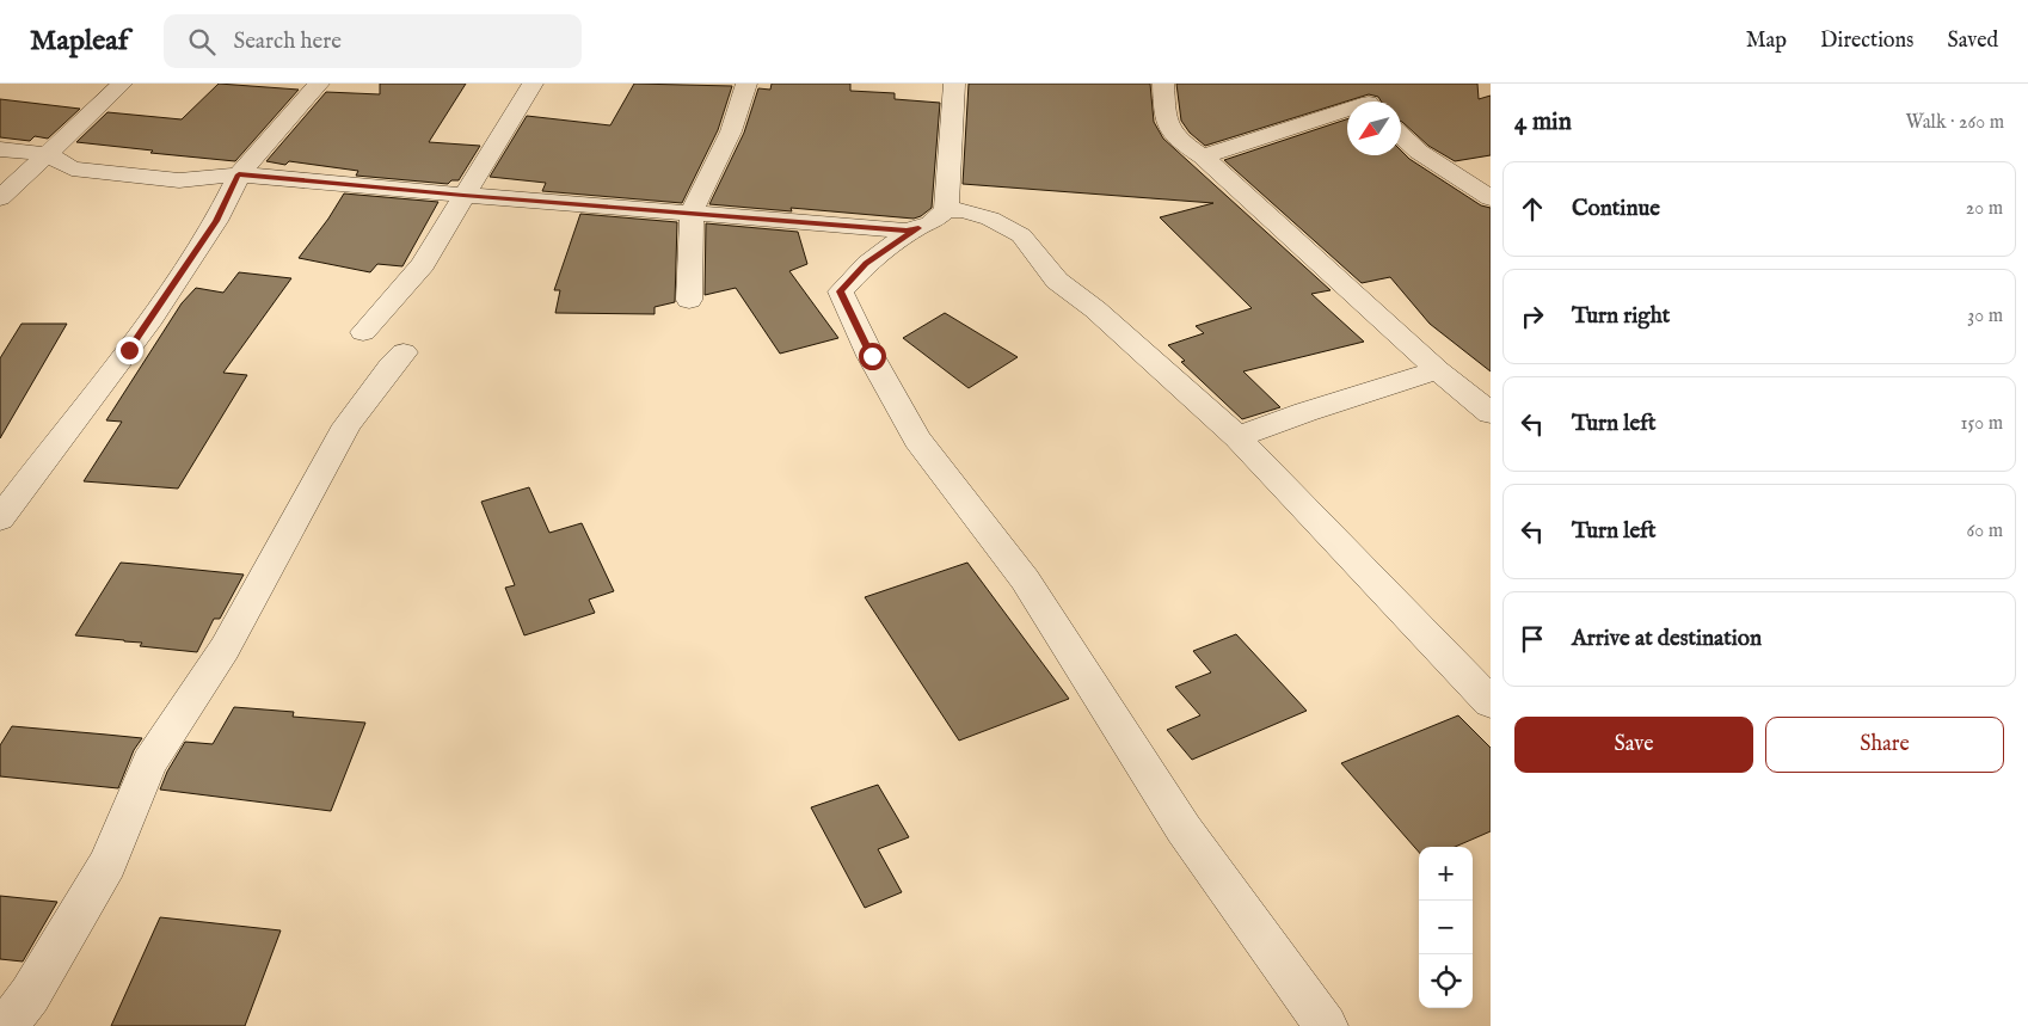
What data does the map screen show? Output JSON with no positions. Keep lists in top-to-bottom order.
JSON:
{
  "north": "bottom left",
  "page": {
    "header": "Mapleaf",
    "search": "Search here",
    "nav": ["Map", "Directions", "Saved"],
    "heading": ["4 min", "Walk · 260 m"],
    "list": [
      ["Continue", "20 m"],
      ["Turn right", "30 m"],
      ["Turn left", "150 m"],
      ["Turn left", "60 m"],
      "Arrive at destination"
    ],
    "buttons": ["Save", "Share"],
    "map_buttons": ["+", "−"]
  }
}
